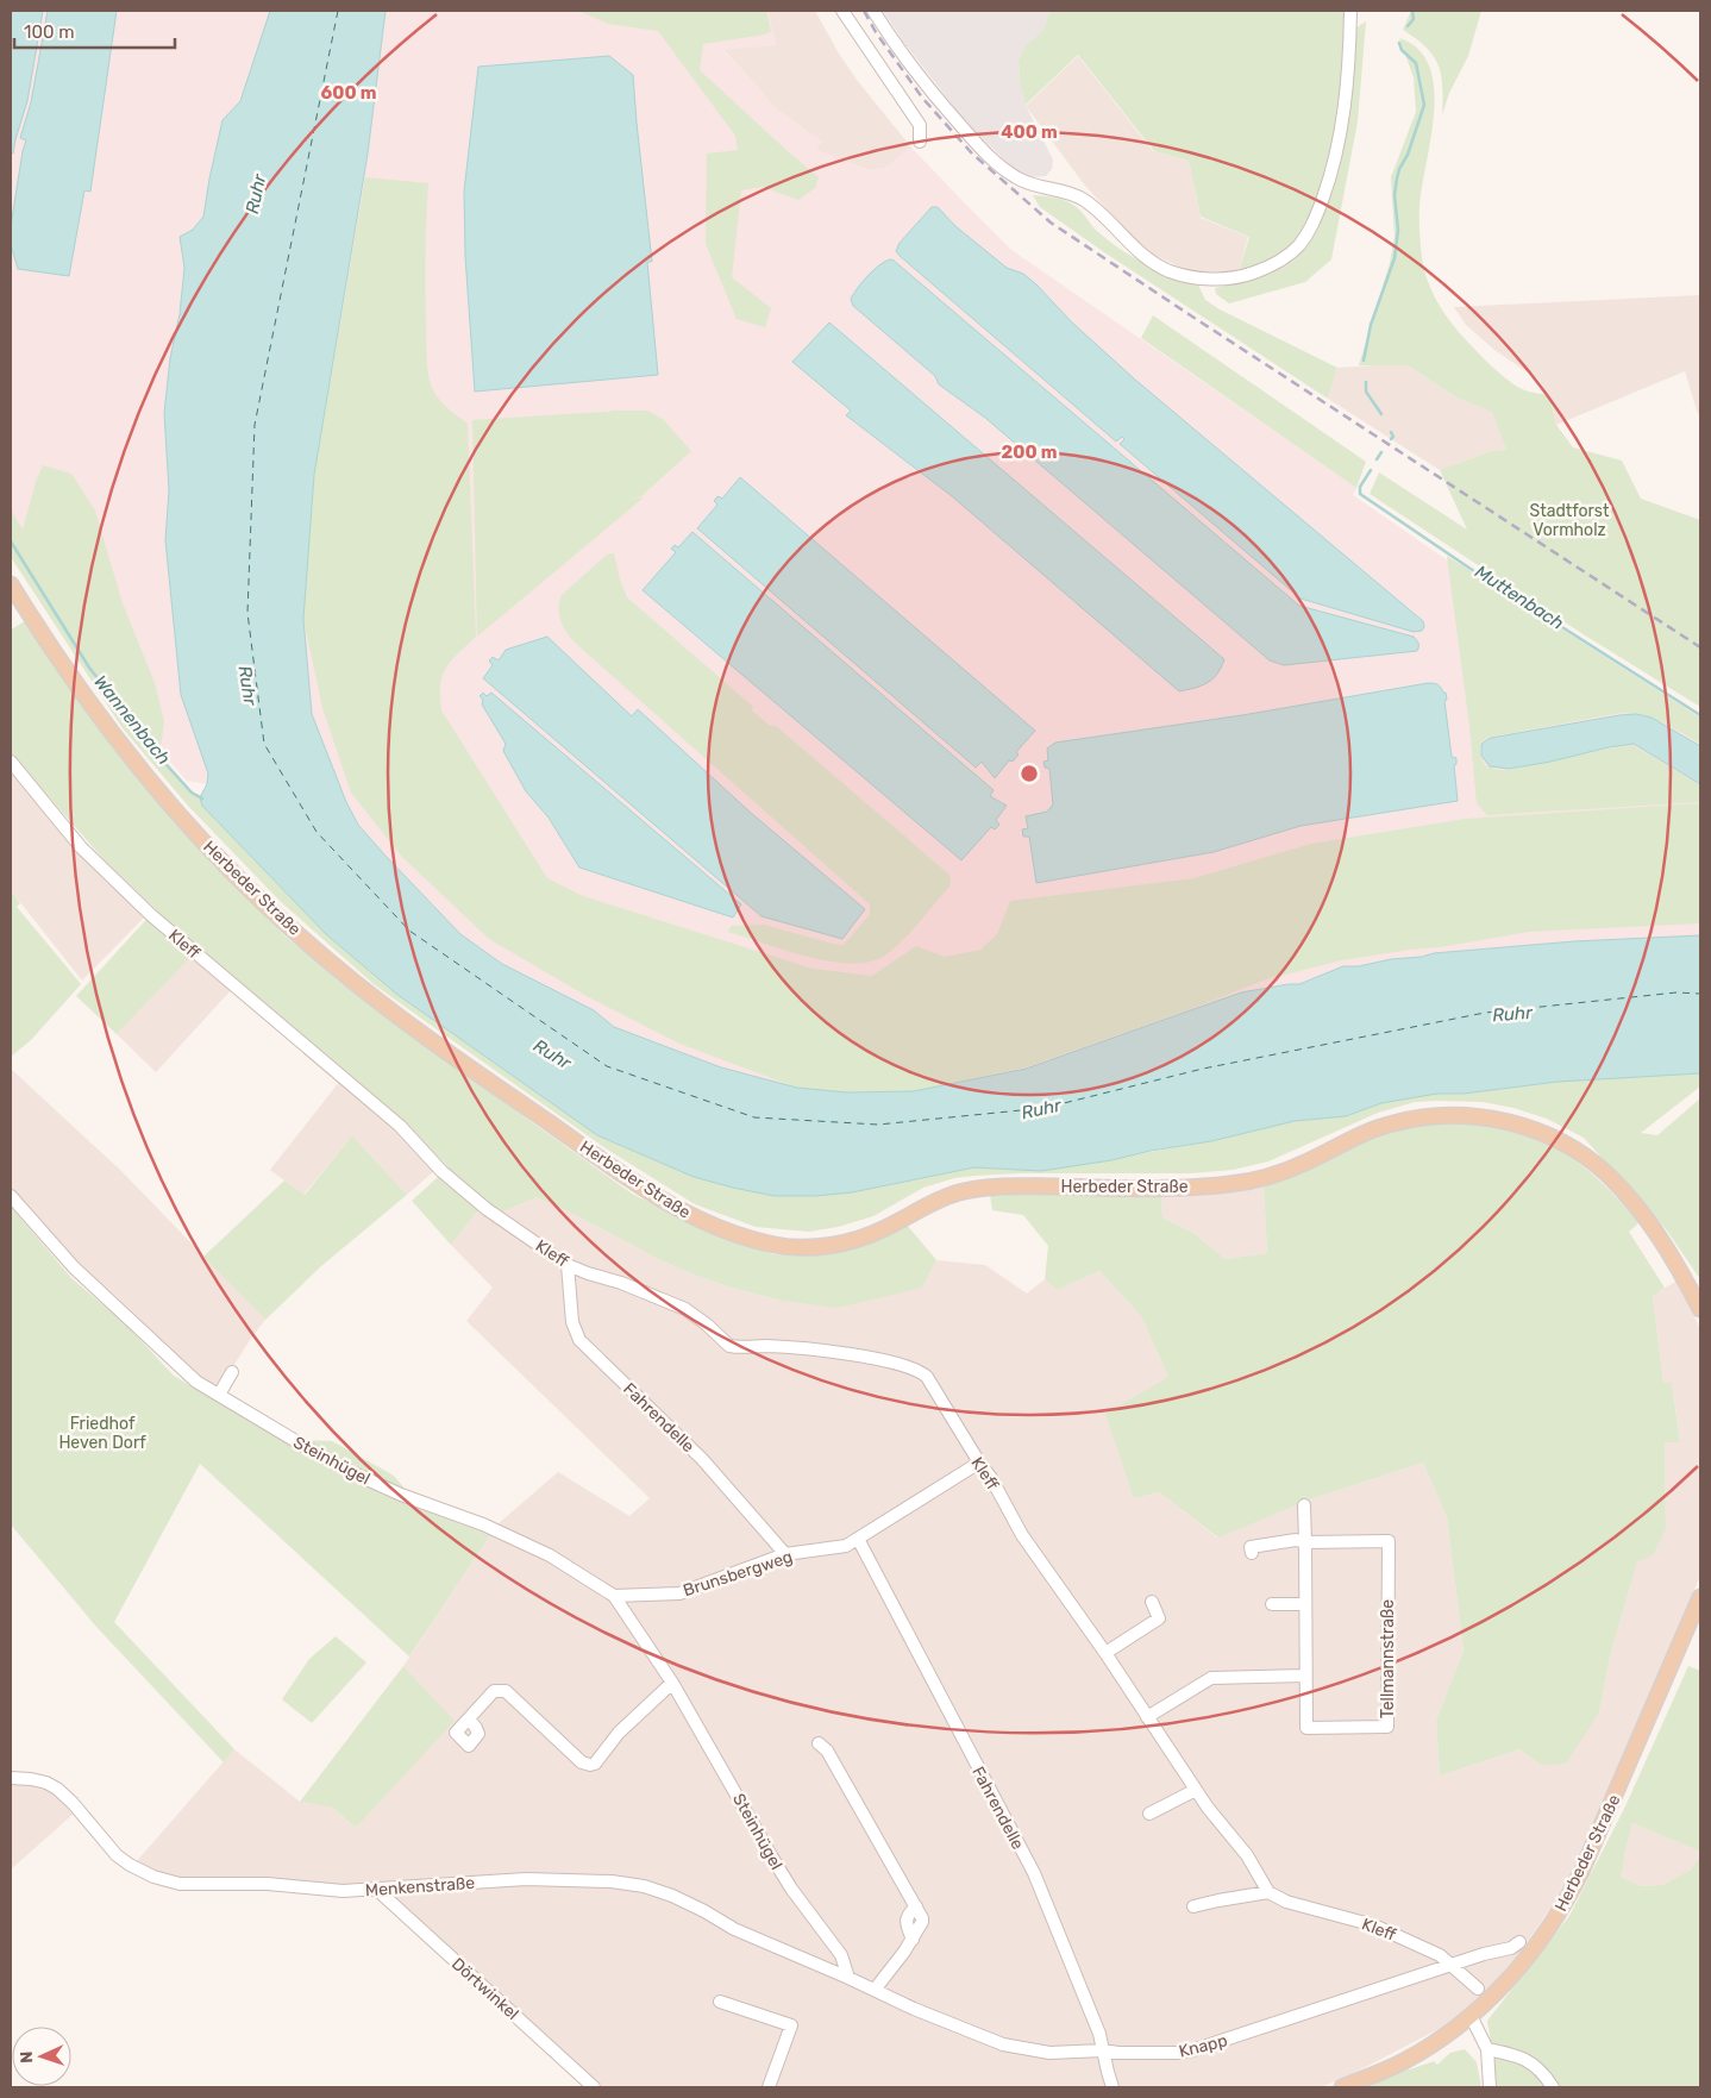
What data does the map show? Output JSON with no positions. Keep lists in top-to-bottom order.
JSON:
{
  "streets": {
    "main road": ["Herbeder Straße"],
    "street": [
      "Kleff",
      "Fahrendelle",
      "Steinhügel",
      "Brunsbergweg",
      "Tellmannstraße",
      "Menkenstraße",
      "Dörtwinkel",
      "Knapp"
    ]
  },
  "crossings": [
    ["Kleff", "Fahrendelle"],
    ["Kleff", "Brunsbergweg"],
    ["Kleff", "Knapp"],
    ["Fahrendelle", "Brunsbergweg"],
    ["Fahrendelle", "Knapp"],
    ["Steinhügel", "Brunsbergweg"],
    ["Steinhügel", "Menkenstraße"],
    ["Steinhügel", "Knapp"],
    ["Menkenstraße", "Dörtwinkel"],
    ["Menkenstraße", "Knapp"]
  ],
  "water": ["Ruhr", "Muttenbach", "Wannenbach"],
  "parks": ["Stadtforst Vormholz", "Friedhof Heven Dorf"],
  "scale_bar": "100 m",
  "north": "left",
  "rings": ["600 m", "400 m", "200 m"]
}
